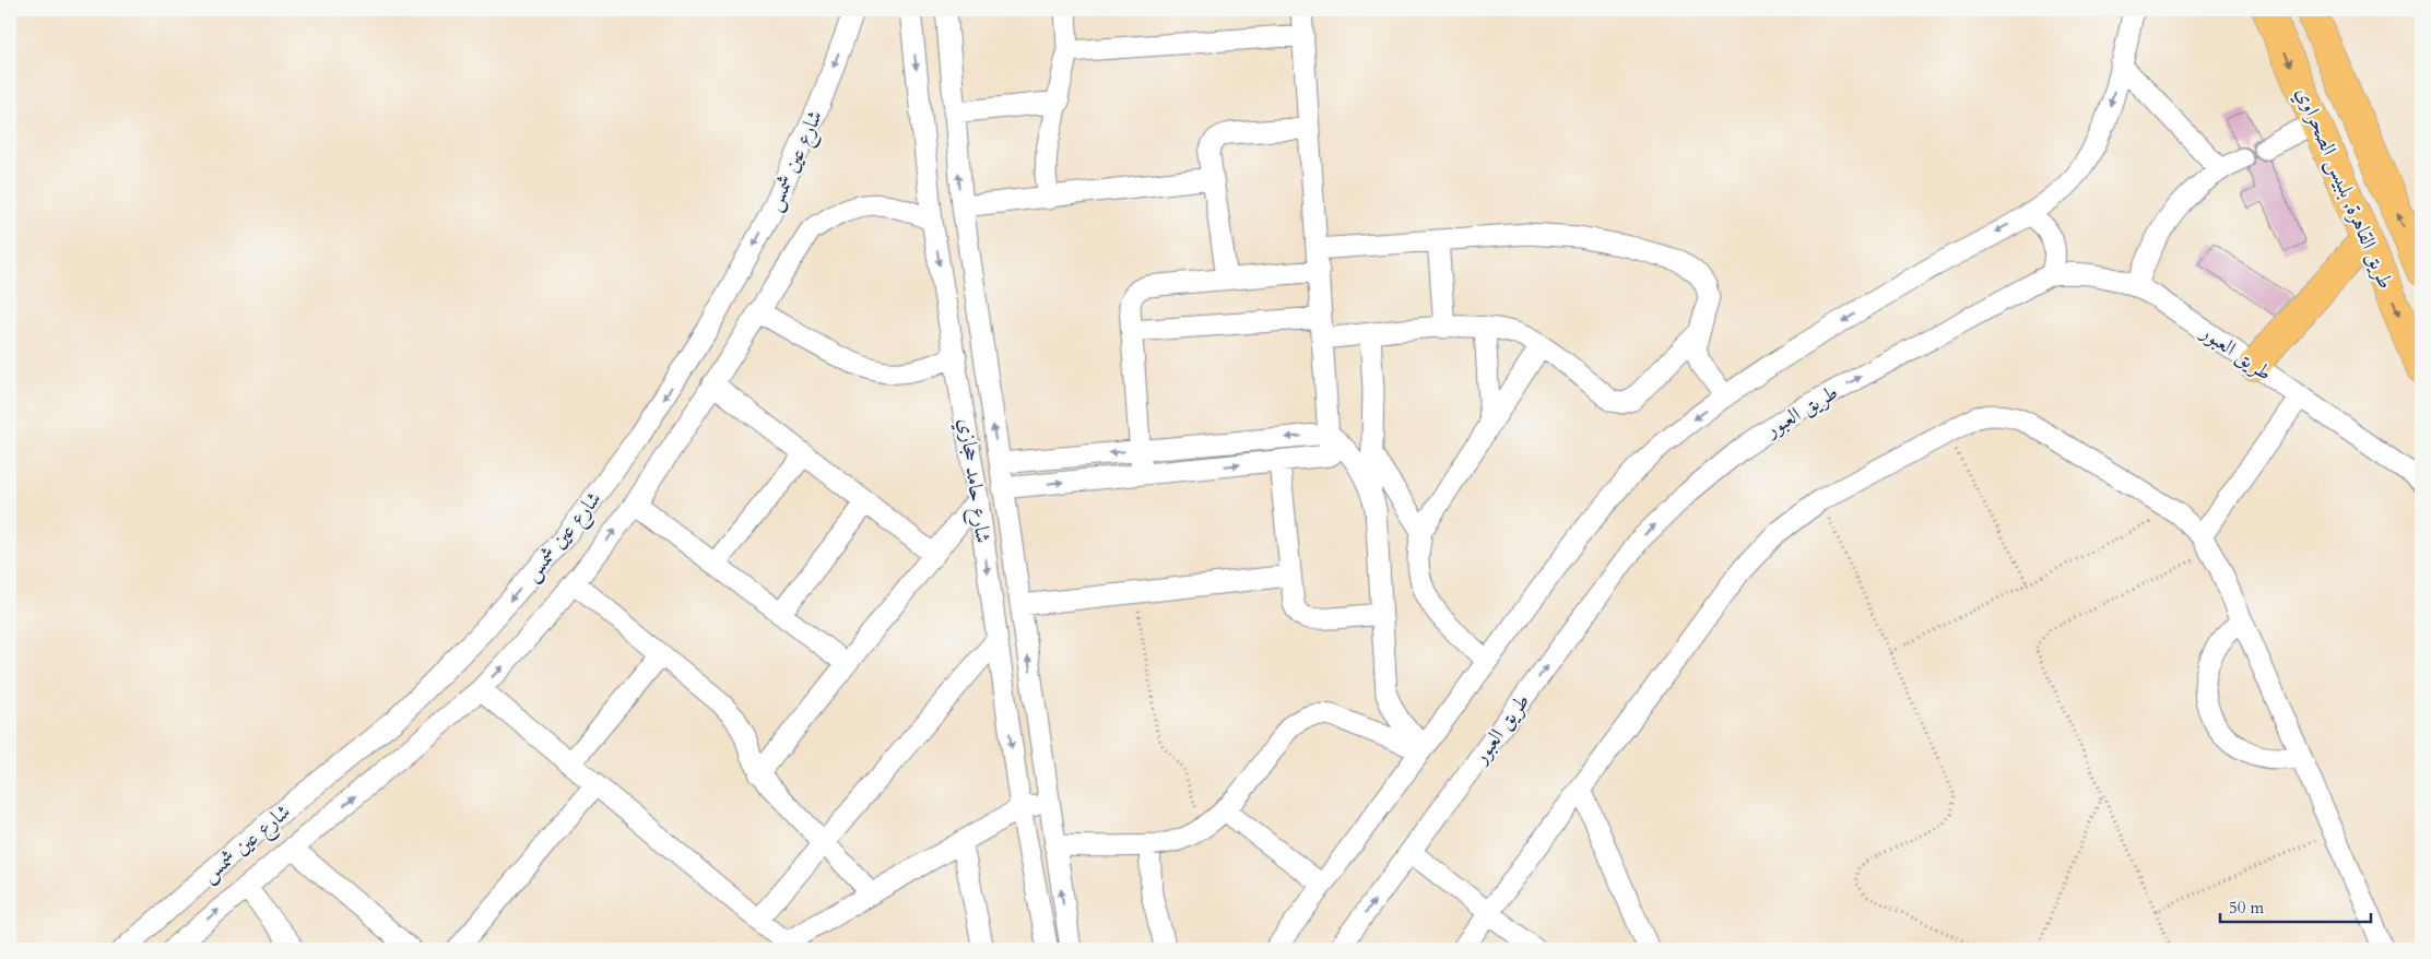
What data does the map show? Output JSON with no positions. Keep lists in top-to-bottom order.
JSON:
{
  "streets": {
    "highway": ["طريق القاهرة, بلبيس الصحراوي"],
    "street": ["شارع عين شمس", "طريق العبور", "شارع حامد حجازي"]
  },
  "crossings": [
    ["شارع عين شمس", "شارع حامد حجازي"]
  ],
  "scale_bar": "50 m"
}
